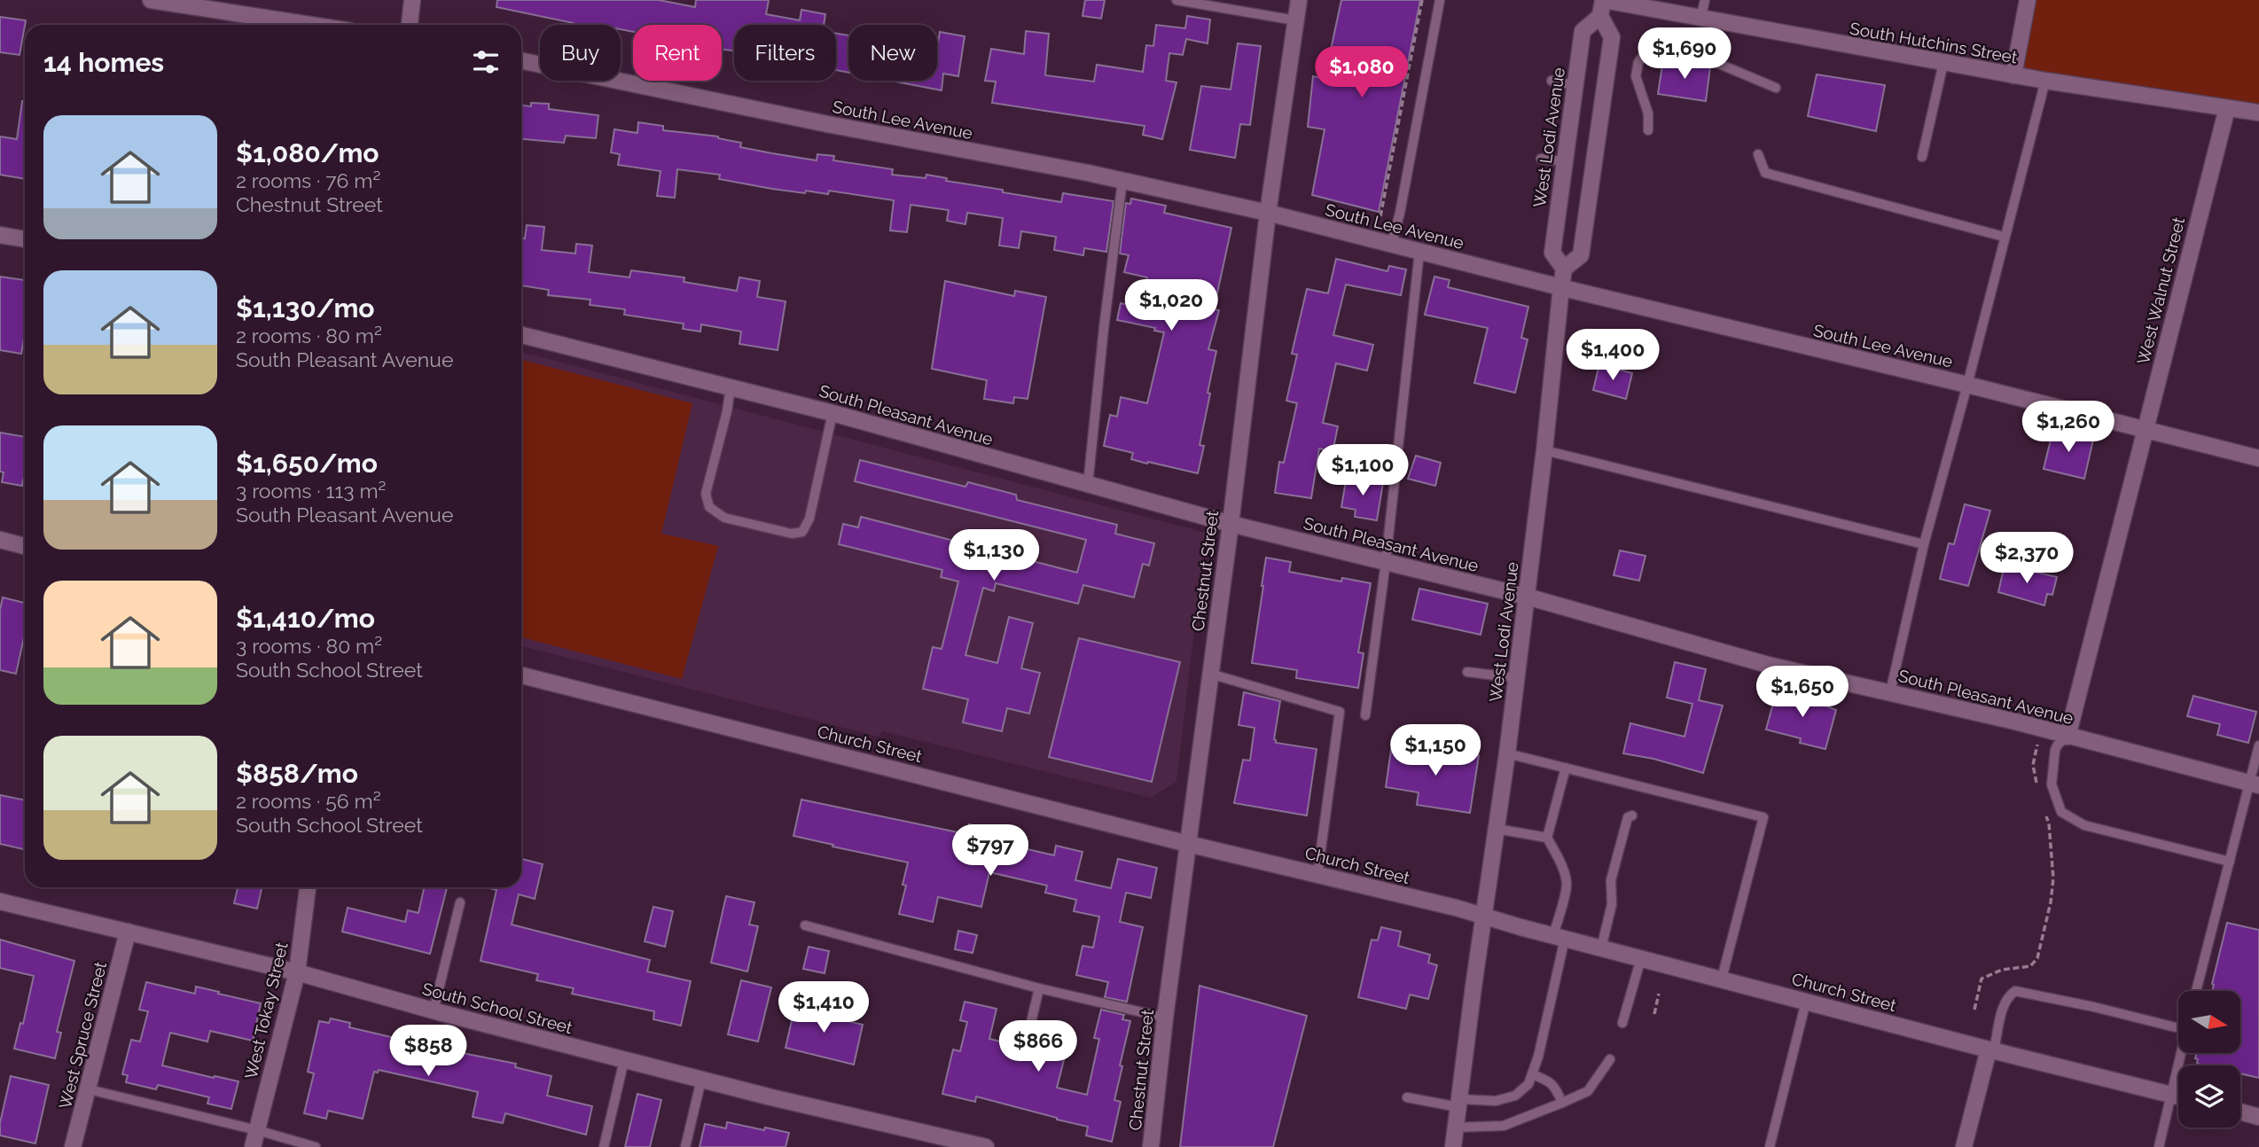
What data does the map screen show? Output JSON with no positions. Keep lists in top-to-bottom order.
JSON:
{
  "streets": {
    "street": [
      "South Hutchins Street",
      "South Lee Avenue",
      "West Lodi Avenue",
      "West Walnut Street",
      "South Pleasant Avenue",
      "Chestnut Street",
      "Church Street",
      "South School Street",
      "West Tokay Street",
      "West Spruce Street"
    ]
  },
  "crossings": [
    ["South Hutchins Street", "West Lodi Avenue"],
    ["South Hutchins Street", "West Walnut Street"],
    ["South Lee Avenue", "West Lodi Avenue"],
    ["South Lee Avenue", "West Walnut Street"],
    ["South Lee Avenue", "Chestnut Street"],
    ["West Lodi Avenue", "South Pleasant Avenue"],
    ["West Lodi Avenue", "Church Street"],
    ["West Walnut Street", "South Pleasant Avenue"],
    ["South Pleasant Avenue", "Chestnut Street"],
    ["Chestnut Street", "Church Street"],
    ["South School Street", "West Tokay Street"],
    ["South School Street", "West Spruce Street"]
  ],
  "north": "right",
  "page": {
    "chip": [
      "Buy",
      "Rent",
      "Filters",
      "New"
    ],
    "heading": "14 homes",
    "price": [
      "$1,690",
      "$1,080",
      "$1,020",
      "$1,400",
      "$1,260",
      "$1,100",
      "$1,130",
      "$2,370",
      "$1,650",
      "$1,150",
      "$797",
      "$1,410",
      "$866",
      "$858"
    ],
    "list": [
      {
        "name": "$1,080/mo",
        "note": "2 rooms · 76 m² · Chestnut Street"
      },
      {
        "name": "$1,130/mo",
        "note": "2 rooms · 80 m² · South Pleasant Avenue"
      },
      {
        "name": "$1,650/mo",
        "note": "3 rooms · 113 m² · South Pleasant Avenue"
      },
      {
        "name": "$1,410/mo",
        "note": "3 rooms · 80 m² · South School Street"
      },
      {
        "name": "$858/mo",
        "note": "2 rooms · 56 m² · South School Street"
      }
    ]
  }
}
